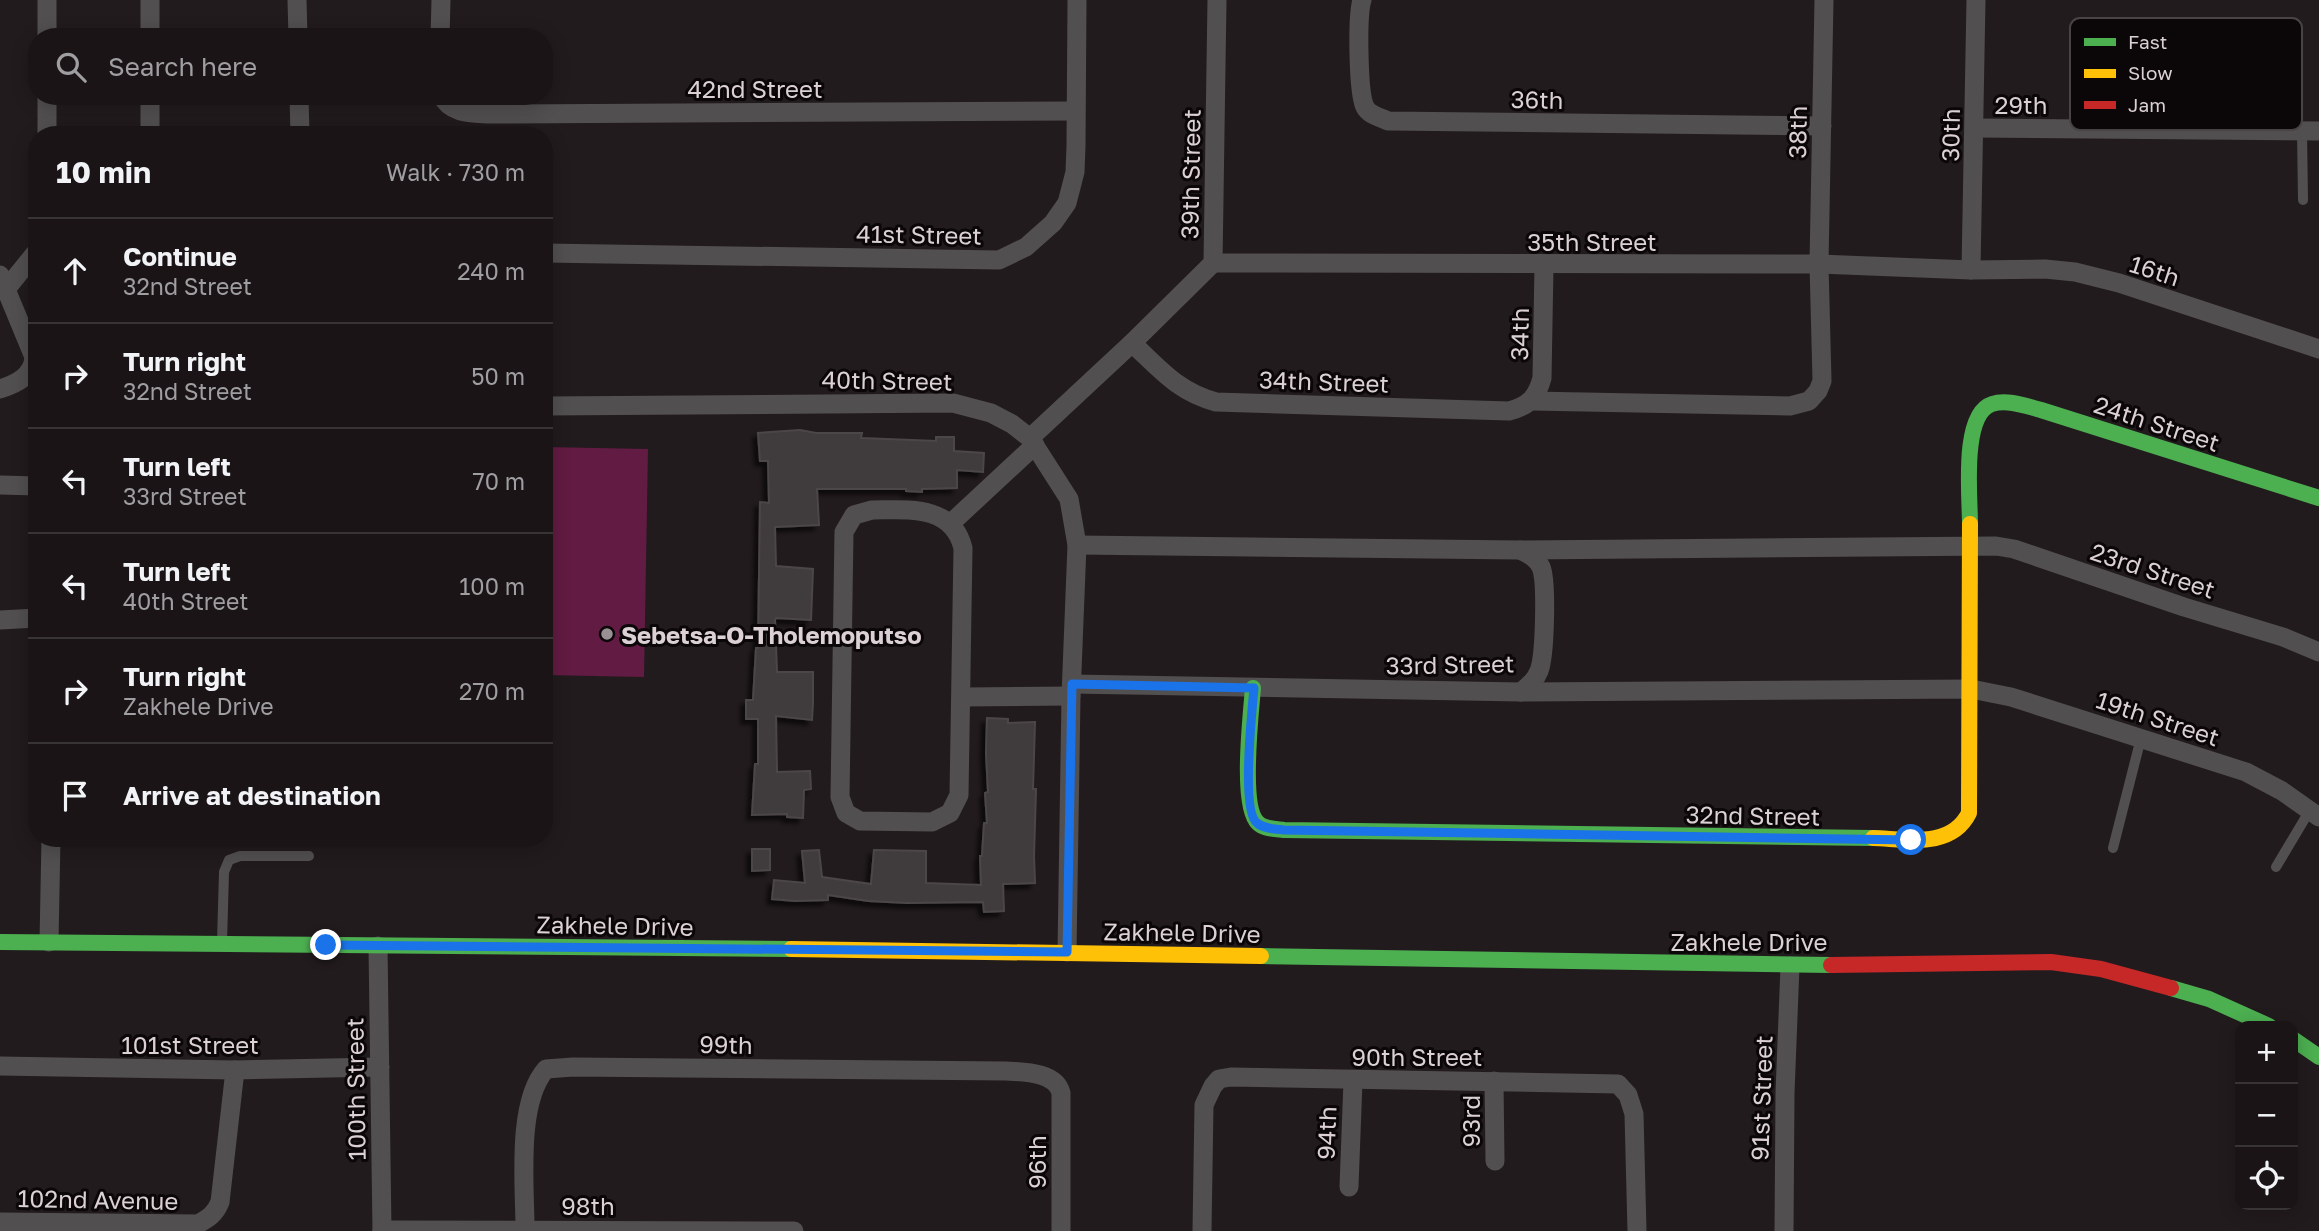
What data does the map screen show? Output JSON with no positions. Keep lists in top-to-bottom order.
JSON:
{
  "streets": {
    "street": [
      "42nd Street",
      "36th",
      "29th",
      "38th",
      "30th",
      "39th Street",
      "41st Street",
      "35th Street",
      "16th",
      "34th",
      "40th Street",
      "34th Street",
      "24th Street",
      "23rd Street",
      "33rd Street",
      "19th Street",
      "32nd Street",
      "Zakhele Drive",
      "101st Street",
      "99th",
      "90th Street",
      "100th Street",
      "91st Street",
      "93rd",
      "94th",
      "96th",
      "102nd Avenue",
      "98th"
    ]
  },
  "crossings": [
    ["42nd Street", "41st Street"],
    ["36th", "38th"],
    ["29th", "30th"],
    ["38th", "35th Street"],
    ["38th", "34th"],
    ["38th", "34th Street"],
    ["30th", "35th Street"],
    ["30th", "16th"],
    ["39th Street", "35th Street"],
    ["39th Street", "40th Street"],
    ["39th Street", "34th Street"],
    ["35th Street", "16th"],
    ["35th Street", "34th"],
    ["34th", "34th Street"],
    ["40th Street", "33rd Street"],
    ["40th Street", "Zakhele Drive"],
    ["24th Street", "32nd Street"],
    ["23rd Street", "33rd Street"],
    ["23rd Street", "32nd Street"],
    ["33rd Street", "19th Street"],
    ["33rd Street", "32nd Street"],
    ["19th Street", "32nd Street"],
    ["Zakhele Drive", "100th Street"],
    ["Zakhele Drive", "91st Street"],
    ["101st Street", "100th Street"],
    ["101st Street", "102nd Avenue"],
    ["99th", "96th"],
    ["99th", "98th"],
    ["90th Street", "93rd"],
    ["90th Street", "94th"],
    ["100th Street", "98th"]
  ],
  "places": ["Sebetsa-O-Tholemoputso"],
  "legend": ["Fast", "Slow", "Jam"],
  "page": {
    "search": "Search here",
    "heading": ["10 min", "Walk · 730 m"],
    "list": [
      ["Continue", "32nd Street", "240 m"],
      ["Turn right", "32nd Street", "50 m"],
      ["Turn left", "33rd Street", "70 m"],
      ["Turn left", "40th Street", "100 m"],
      ["Turn right", "Zakhele Drive", "270 m"],
      "Arrive at destination"
    ],
    "map_buttons": ["+", "−"]
  }
}
